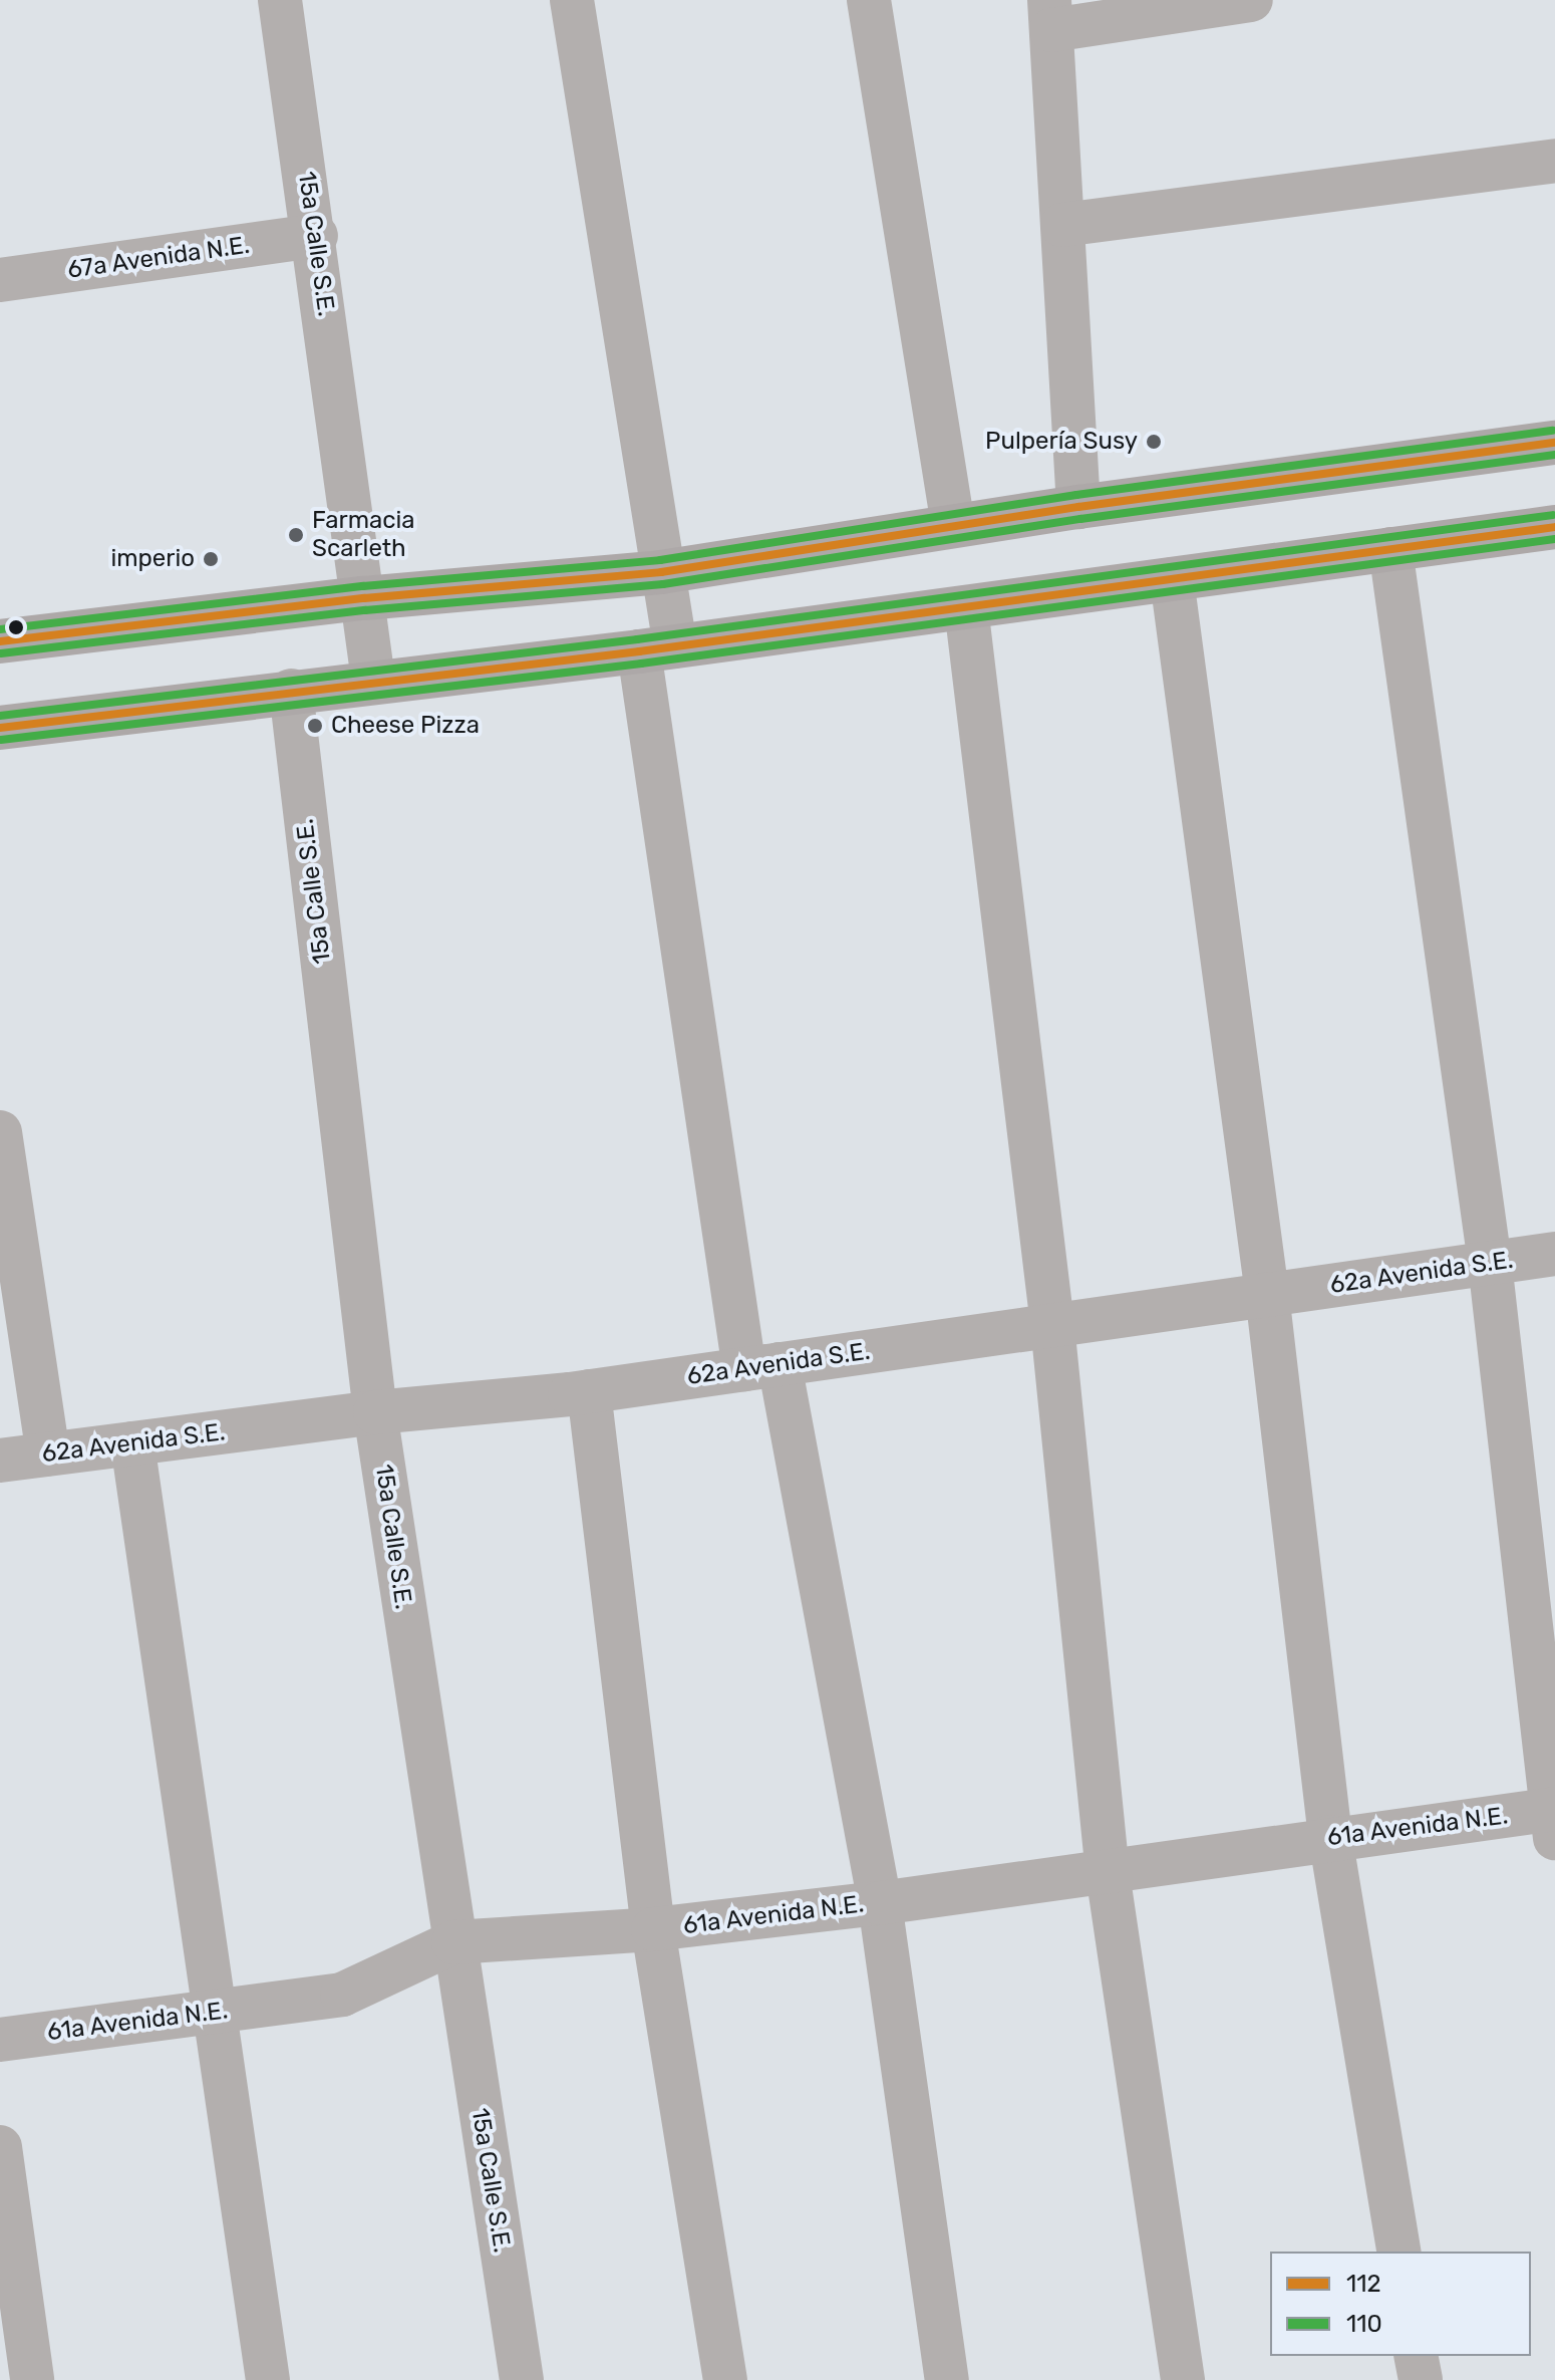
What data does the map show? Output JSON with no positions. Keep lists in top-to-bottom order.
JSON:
{
  "streets": {
    "street": [
      "15a Calle S.E.",
      "67a Avenida N.E.",
      "62a Avenida S.E.",
      "61a Avenida N.E."
    ]
  },
  "crossings": [
    ["15a Calle S.E.", "67a Avenida N.E."],
    ["15a Calle S.E.", "62a Avenida S.E."],
    ["15a Calle S.E.", "61a Avenida N.E."]
  ],
  "places": [
    "Pulpería Susy",
    "Farmacia Scarleth",
    "imperio",
    "Cheese Pizza"
  ],
  "lines": ["transit line 112", "transit line 110"],
  "legend": ["112", "110"]
}
